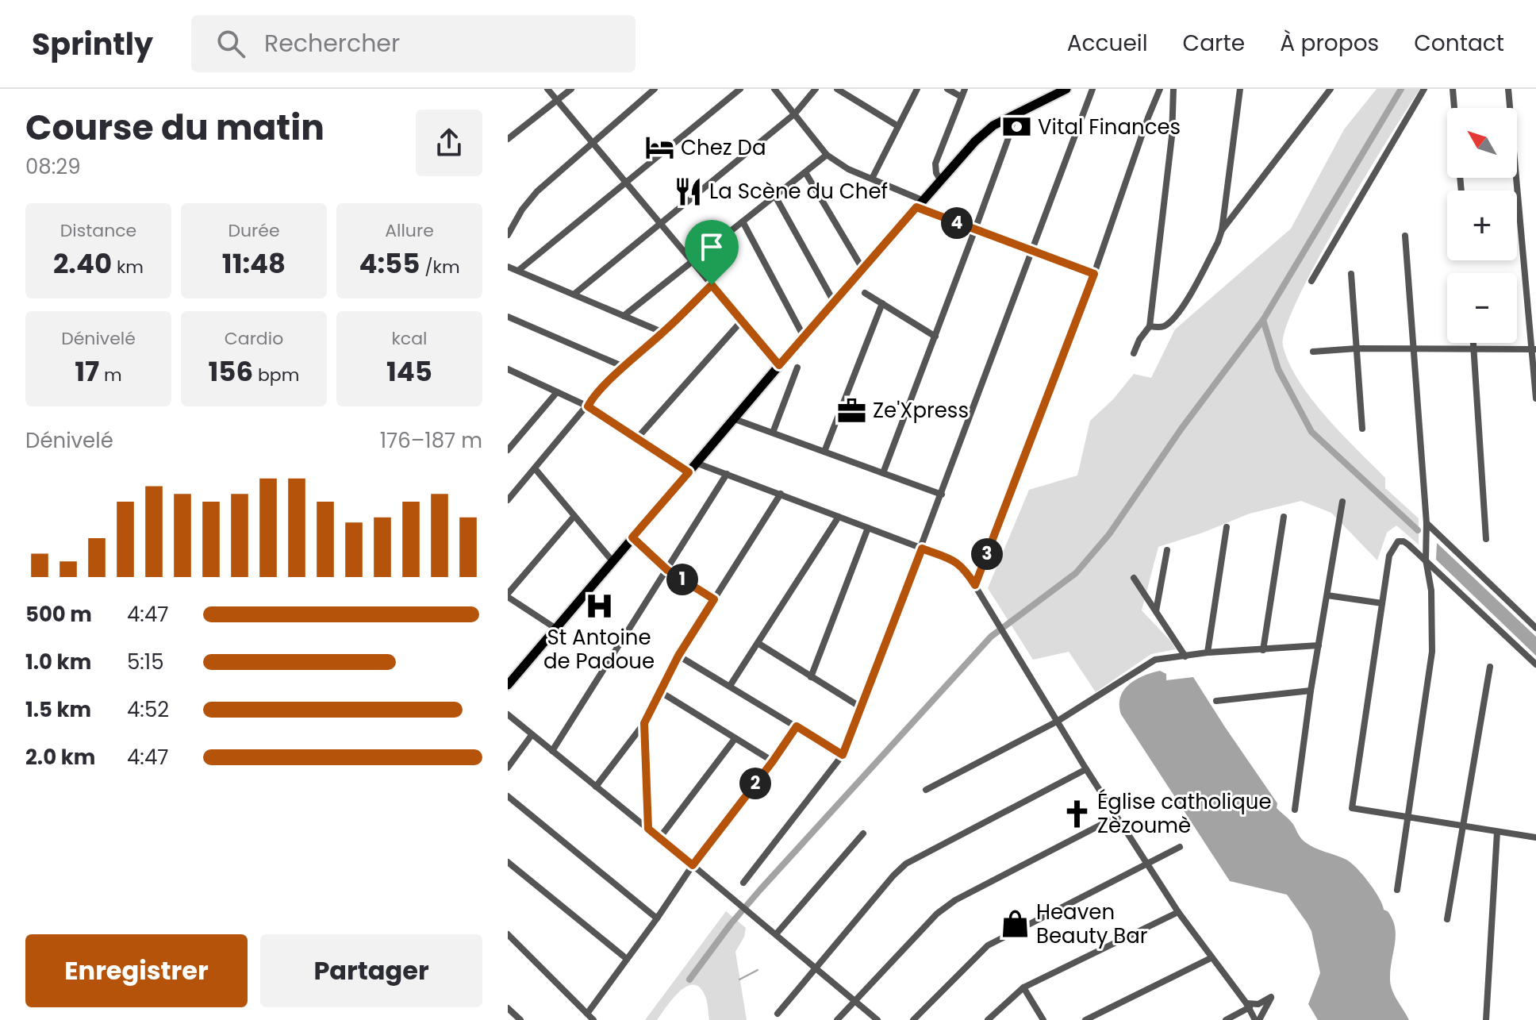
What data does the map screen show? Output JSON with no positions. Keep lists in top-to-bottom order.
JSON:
{
  "places": {
    "bank": ["Vital Finances"],
    "hotel": ["Chez Da"],
    "restaurant": ["La Scène du Chef"],
    "office": ["Ze'Xpress"],
    "hospital": ["St Antoine de Padoue"],
    "church": ["Église catholique Zèzoumè"],
    "shop": ["Heaven Beauty Bar"]
  },
  "north": "top left",
  "page": {
    "header": "Sprintly",
    "search": "Rechercher",
    "nav": [
      "Accueil",
      "Carte",
      "À propos",
      "Contact"
    ],
    "heading": ["Course du matin", "08:29"],
    "map_buttons": ["+", "−"],
    "stats": [
      ["Distance", "2.40 km"],
      ["Durée", "11:48"],
      ["Allure", "4:55 /km"],
      ["Dénivelé", "17 m"],
      ["Cardio", "156 bpm"],
      ["kcal", "145"]
    ],
    "pins": [
      "4",
      "3",
      "1",
      "2"
    ],
    "chart": ["Dénivelé", "176–187 m"],
    "list": [
      {
        "name": "500 m",
        "note": "4:47"
      },
      {
        "name": "1.0 km",
        "note": "5:15"
      },
      {
        "name": "1.5 km",
        "note": "4:52"
      },
      {
        "name": "2.0 km",
        "note": "4:47"
      }
    ],
    "buttons": ["Enregistrer", "Partager"]
  }
}
